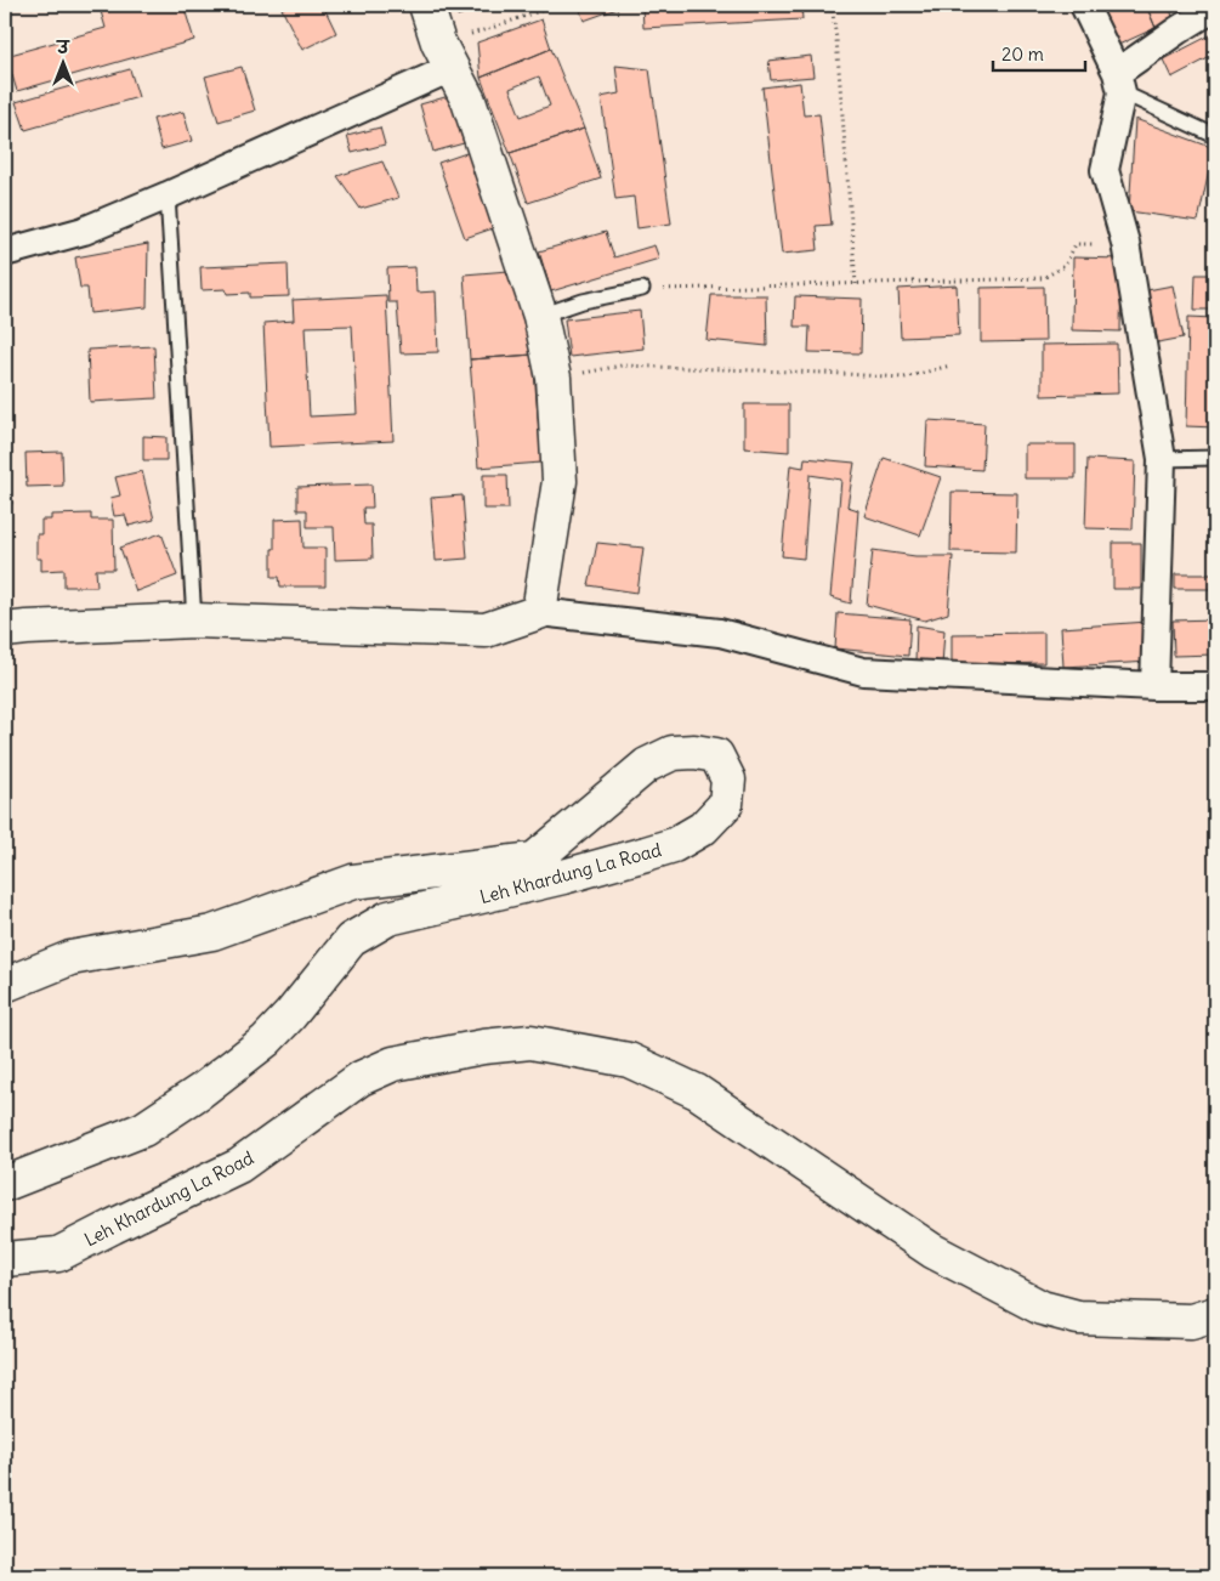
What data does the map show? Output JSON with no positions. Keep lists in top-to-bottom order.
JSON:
{
  "streets": {
    "main road": ["Leh Khardung La Road"]
  },
  "scale_bar": "20 m",
  "north": "top"
}
